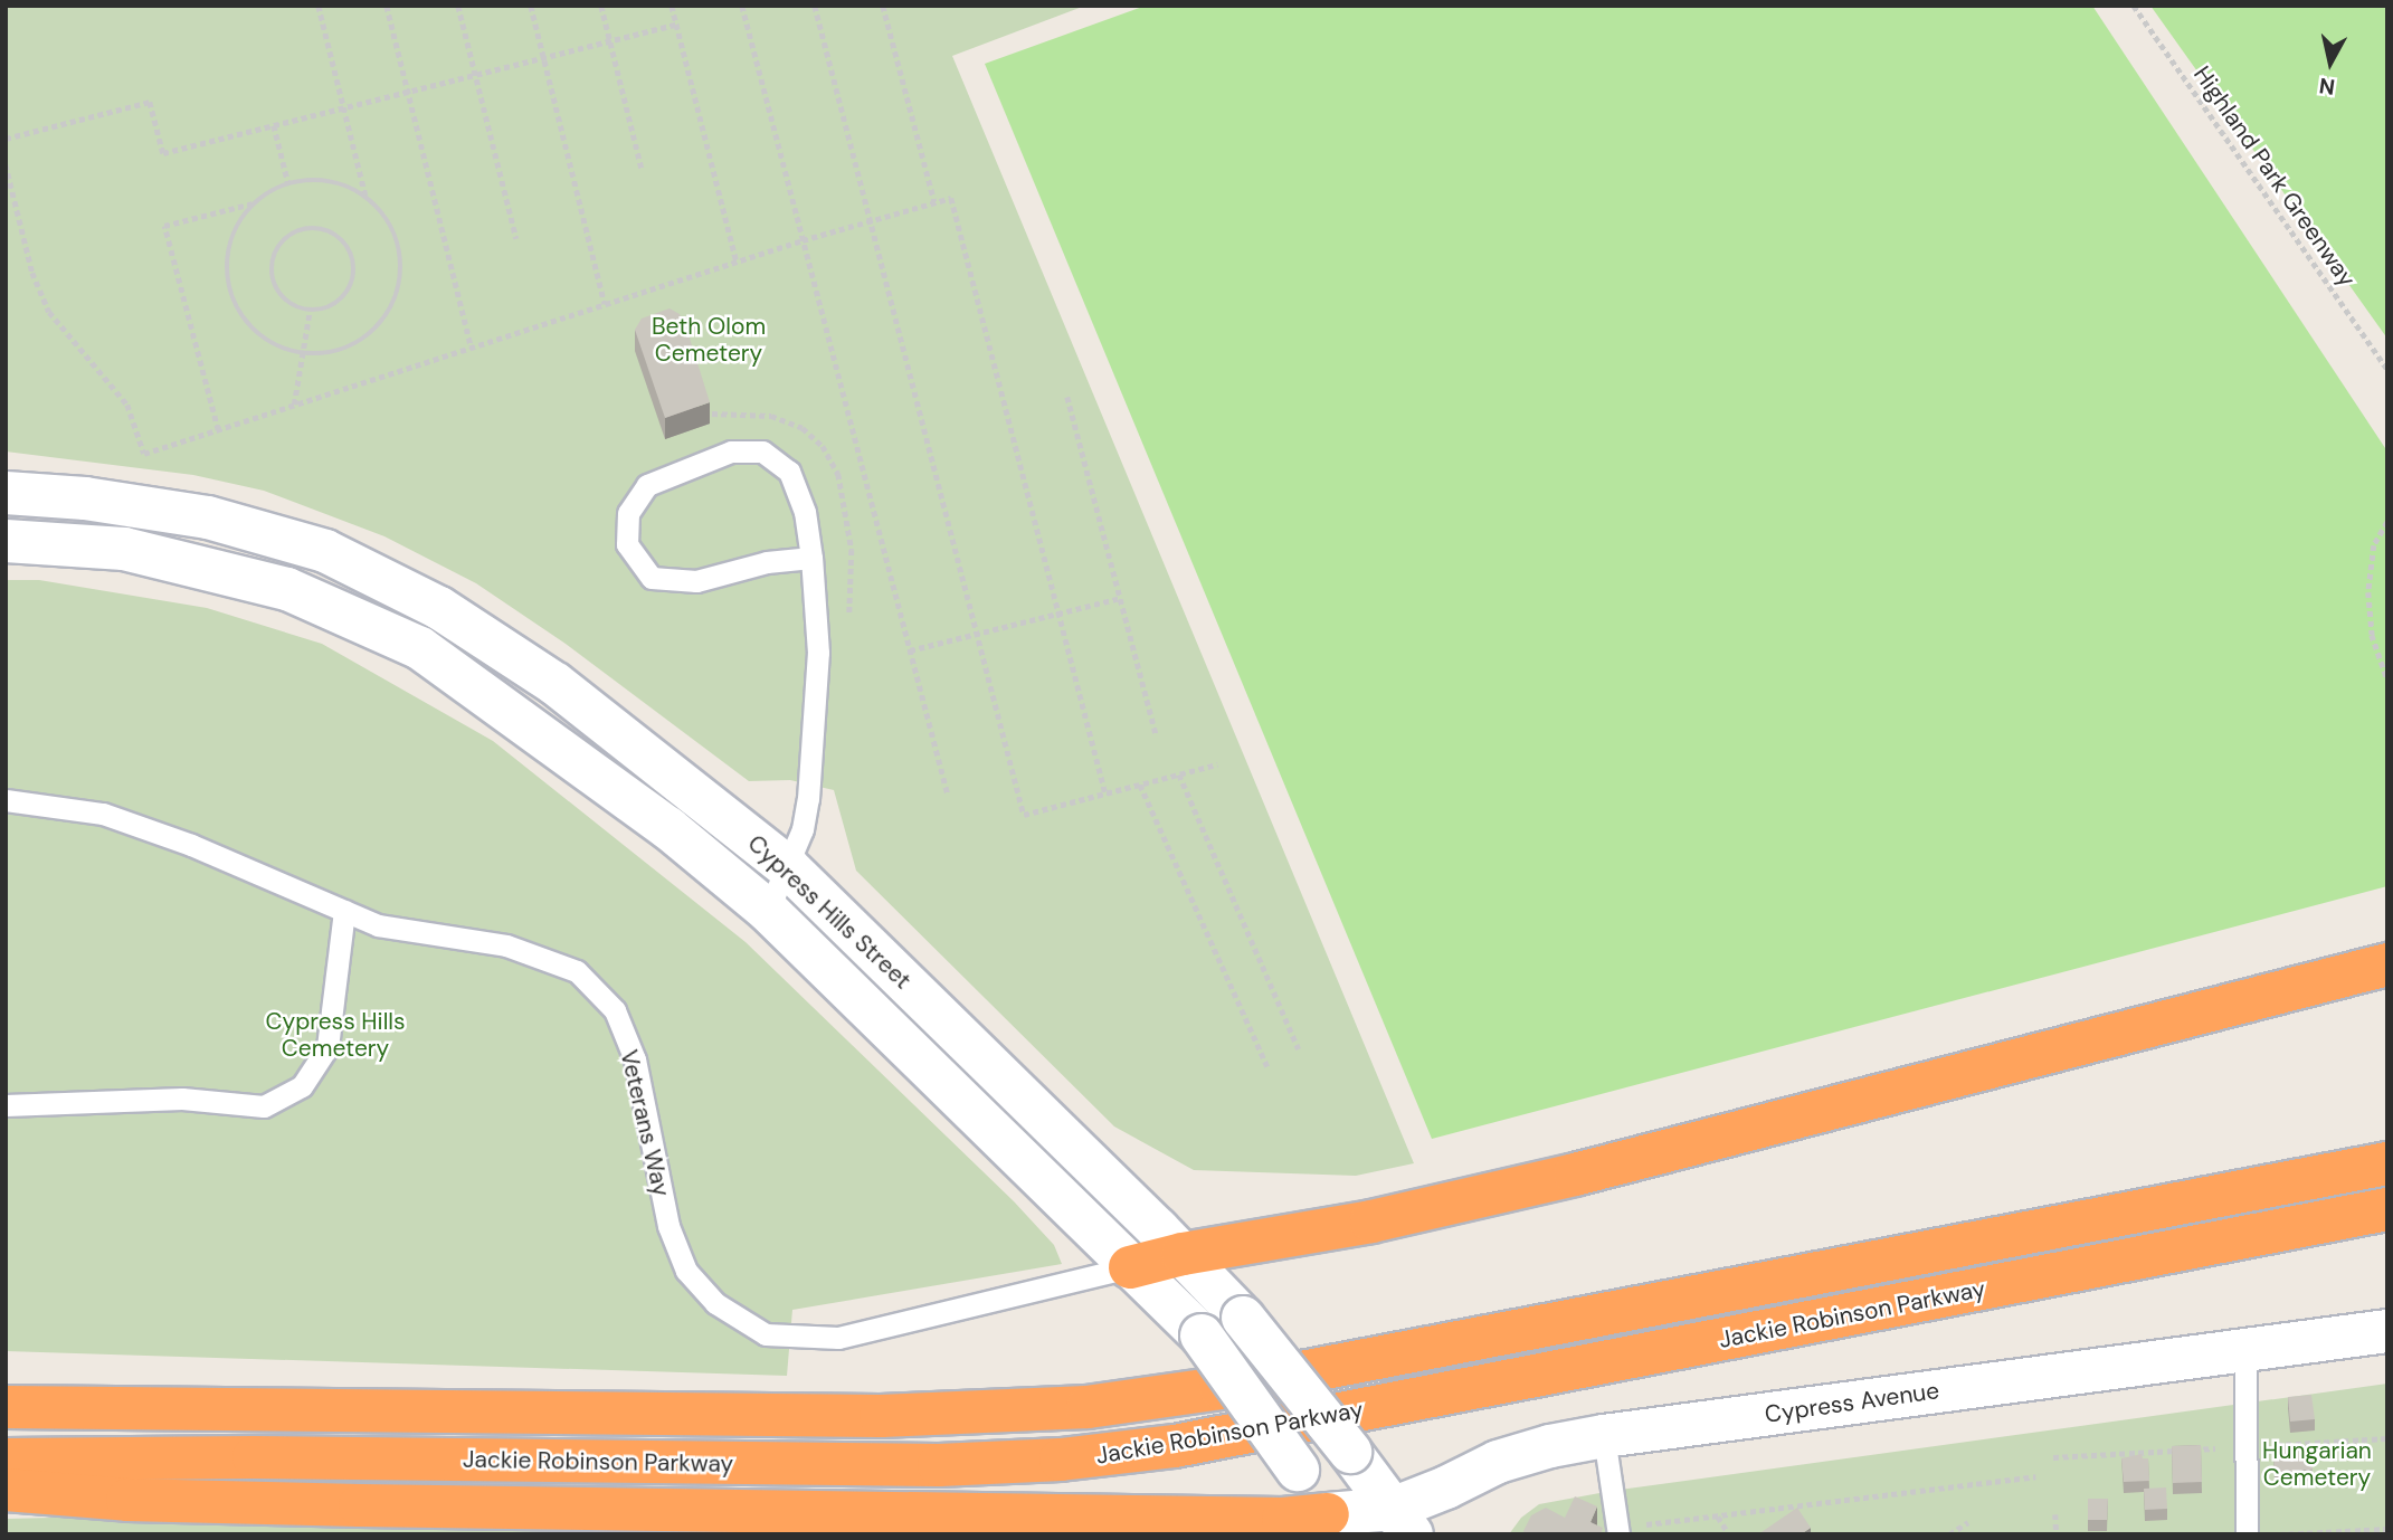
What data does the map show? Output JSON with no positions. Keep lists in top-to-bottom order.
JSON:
{
  "streets": {
    "highway": ["Jackie Robinson Parkway"],
    "street": ["Cypress Hills Street", "Cypress Avenue"],
    "lane": ["Veterans Way"],
    "path": ["Highland Park Greenway"]
  },
  "crossings": [
    ["Cypress Hills Street", "Veterans Way"],
    ["Cypress Hills Street", "Cypress Avenue"]
  ],
  "parks": ["Beth Olom Cemetery", "Cypress Hills Cemetery", "Hungarian Cemetery"],
  "north": "bottom"
}
